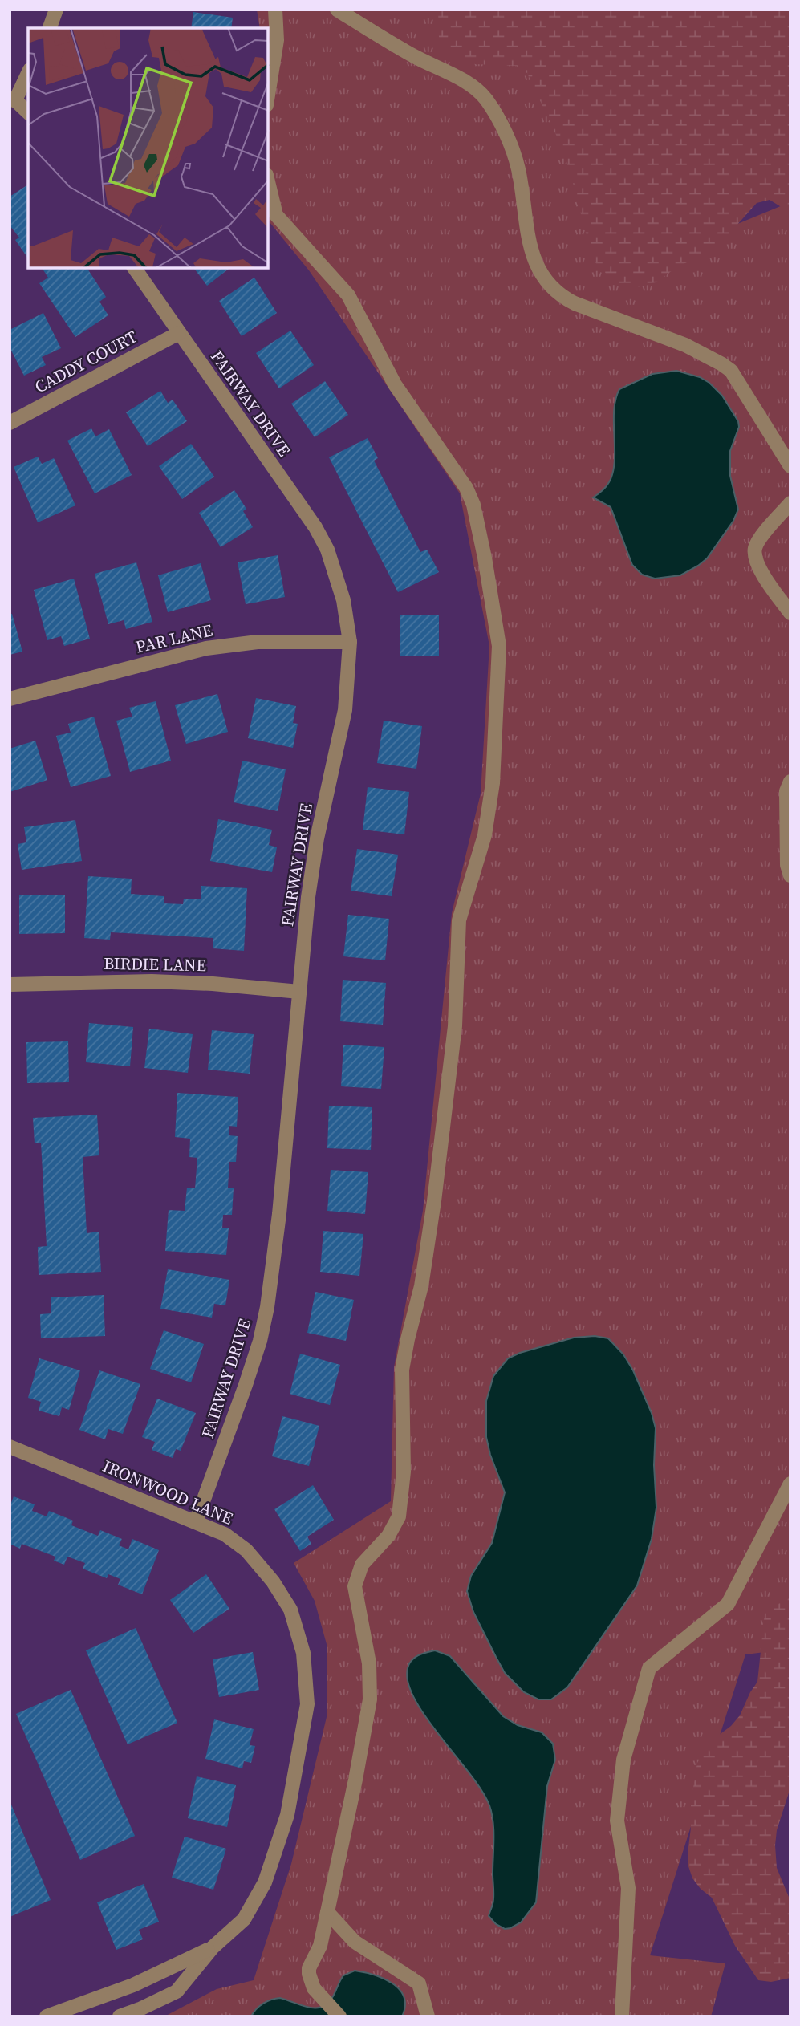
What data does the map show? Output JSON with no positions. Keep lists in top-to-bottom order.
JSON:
{
  "streets": {
    "street": [
      "CADDY COURT",
      "FAIRWAY DRIVE",
      "PAR LANE",
      "BIRDIE LANE",
      "IRONWOOD LANE"
    ]
  },
  "crossings": [
    ["CADDY COURT", "FAIRWAY DRIVE"],
    ["FAIRWAY DRIVE", "PAR LANE"],
    ["FAIRWAY DRIVE", "BIRDIE LANE"],
    ["FAIRWAY DRIVE", "IRONWOOD LANE"]
  ]
}
